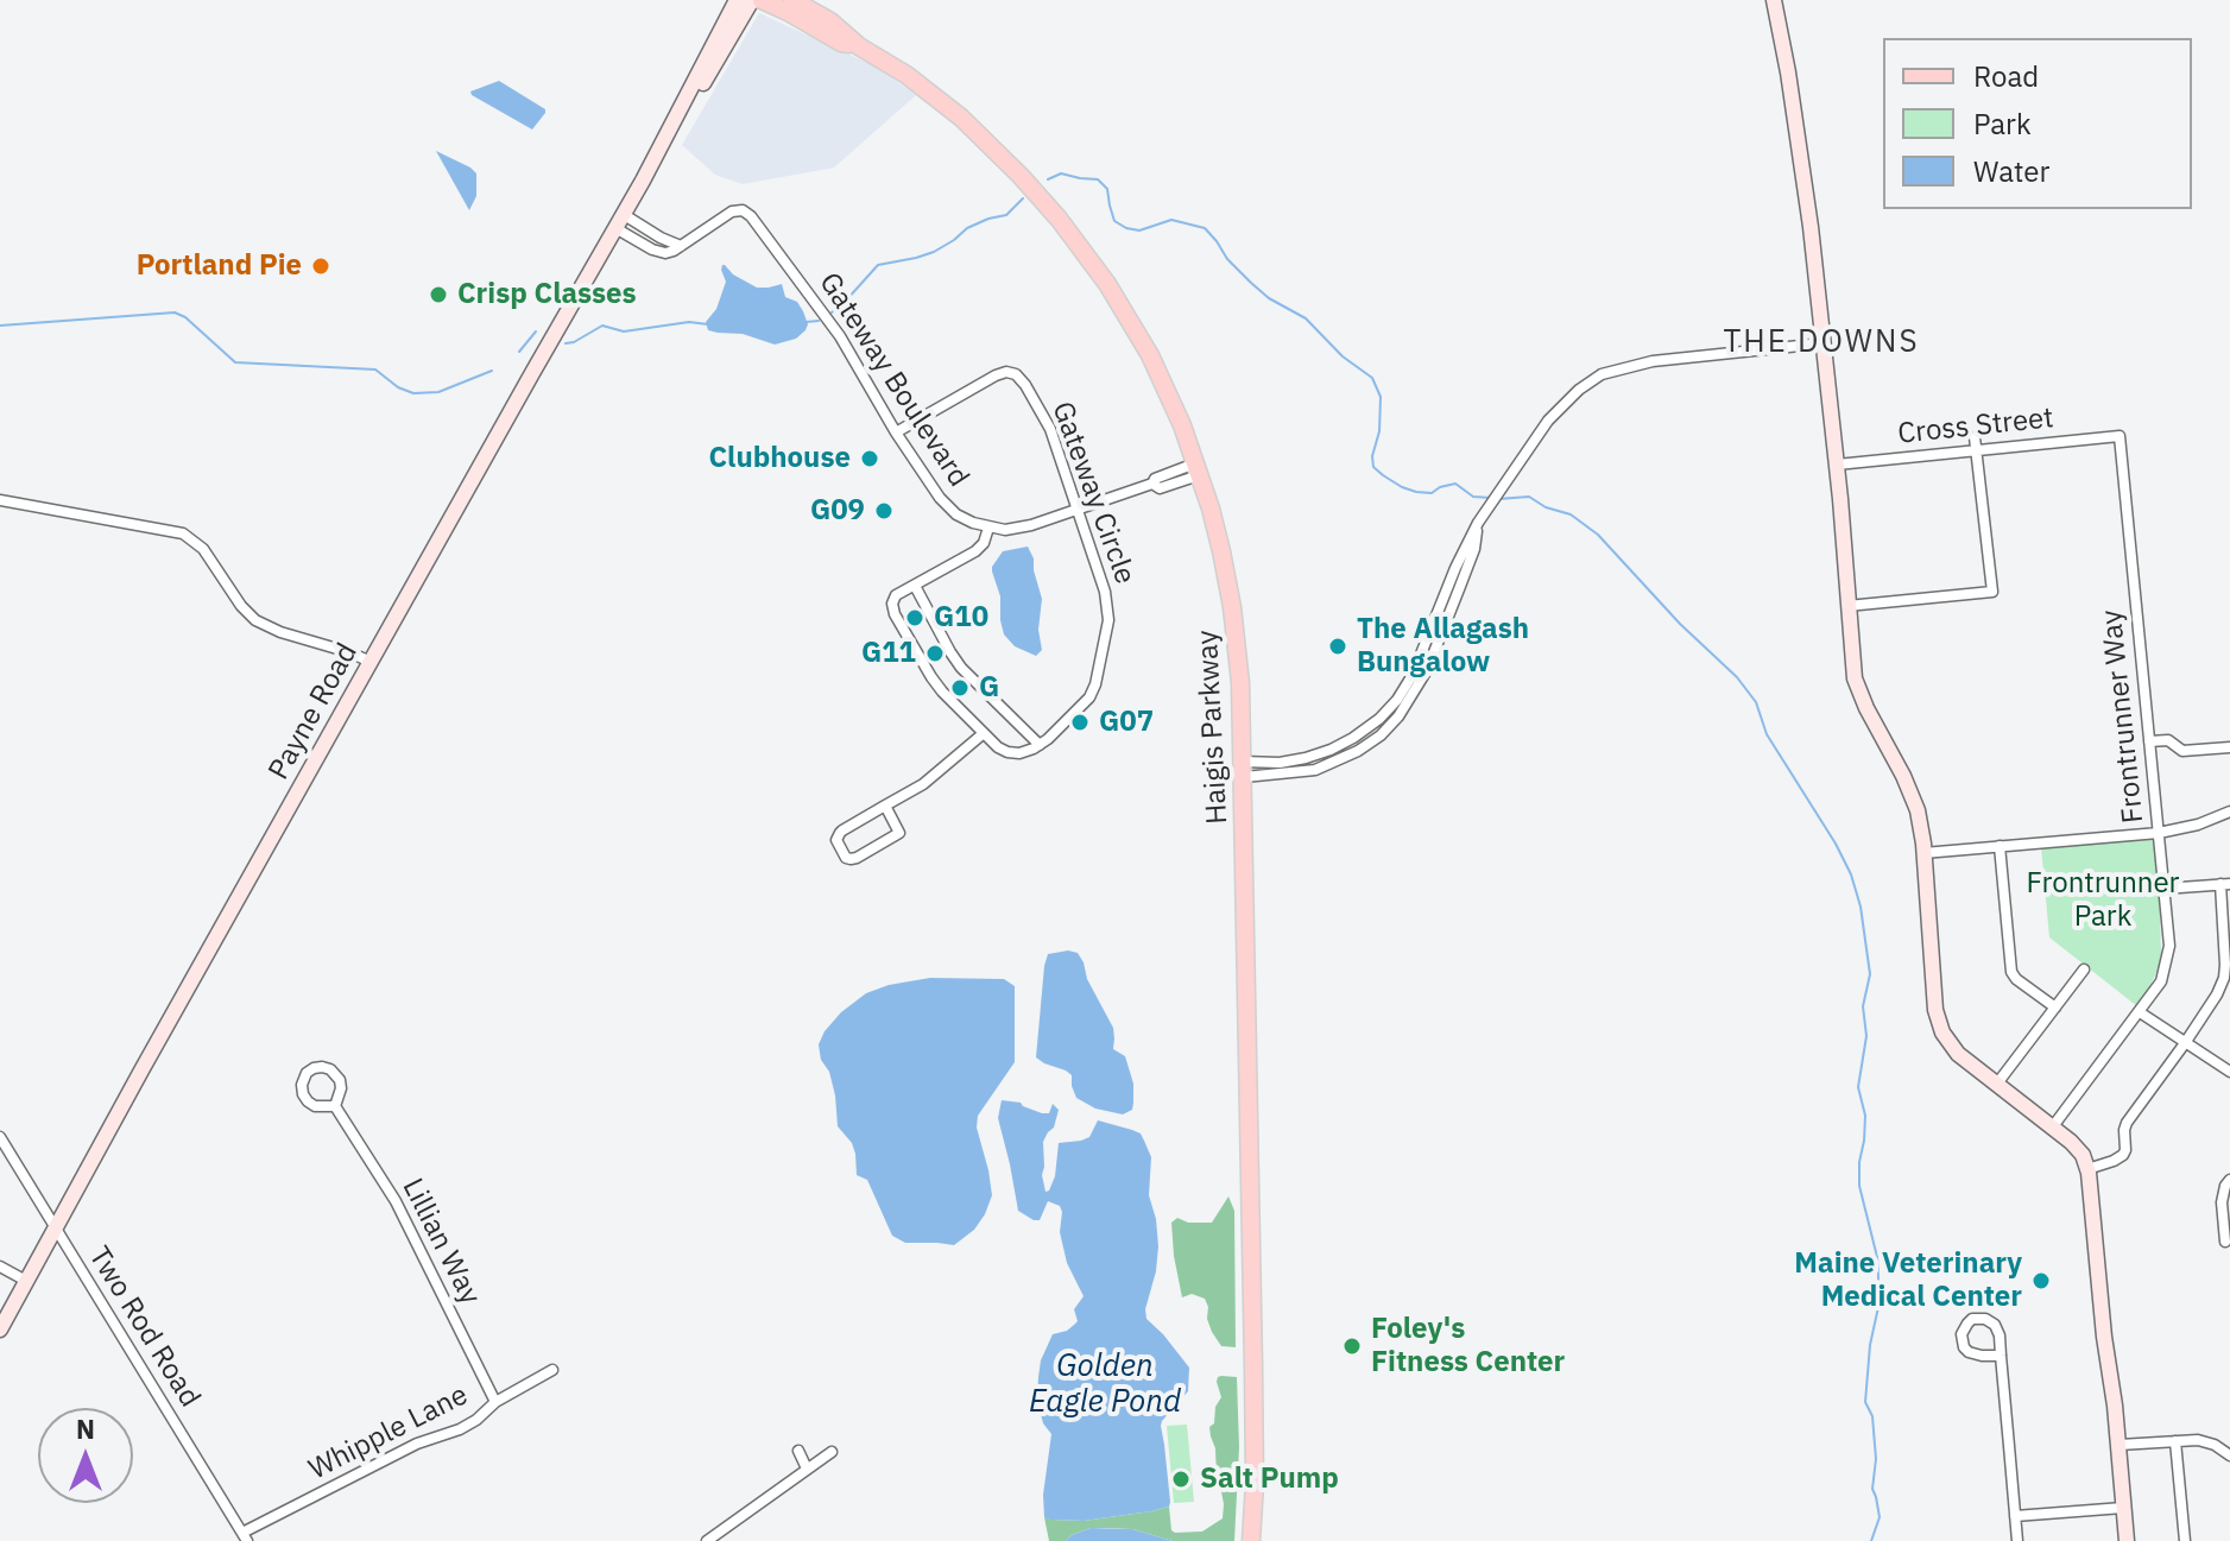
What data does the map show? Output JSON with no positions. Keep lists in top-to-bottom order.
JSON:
{
  "streets": {
    "main road": ["Payne Road", "Haigis Parkway"],
    "street": [
      "Gateway Boulevard",
      "Cross Street",
      "Gateway Circle",
      "Frontrunner Way",
      "Lillian Way",
      "Two Rod Road",
      "Whipple Lane"
    ]
  },
  "crossings": [
    ["Gateway Boulevard", "Gateway Circle"],
    ["Gateway Boulevard", "Payne Road"],
    ["Cross Street", "Frontrunner Way"],
    ["Payne Road", "Two Rod Road"],
    ["Lillian Way", "Whipple Lane"],
    ["Two Rod Road", "Whipple Lane"]
  ],
  "districts": ["THE DOWNS"],
  "water": ["Golden Eagle Pond"],
  "parks": ["Frontrunner Park"],
  "places": [
    "Portland Pie",
    "Crisp Classes",
    "Clubhouse",
    "G09",
    "G10",
    "The Allagash Bungalow",
    "G11",
    "G",
    "G07",
    "Maine Veterinary Medical Center",
    "Foley's Fitness Center",
    "Salt Pump"
  ],
  "legend": ["Road", "Park", "Water"],
  "north": "top"
}
